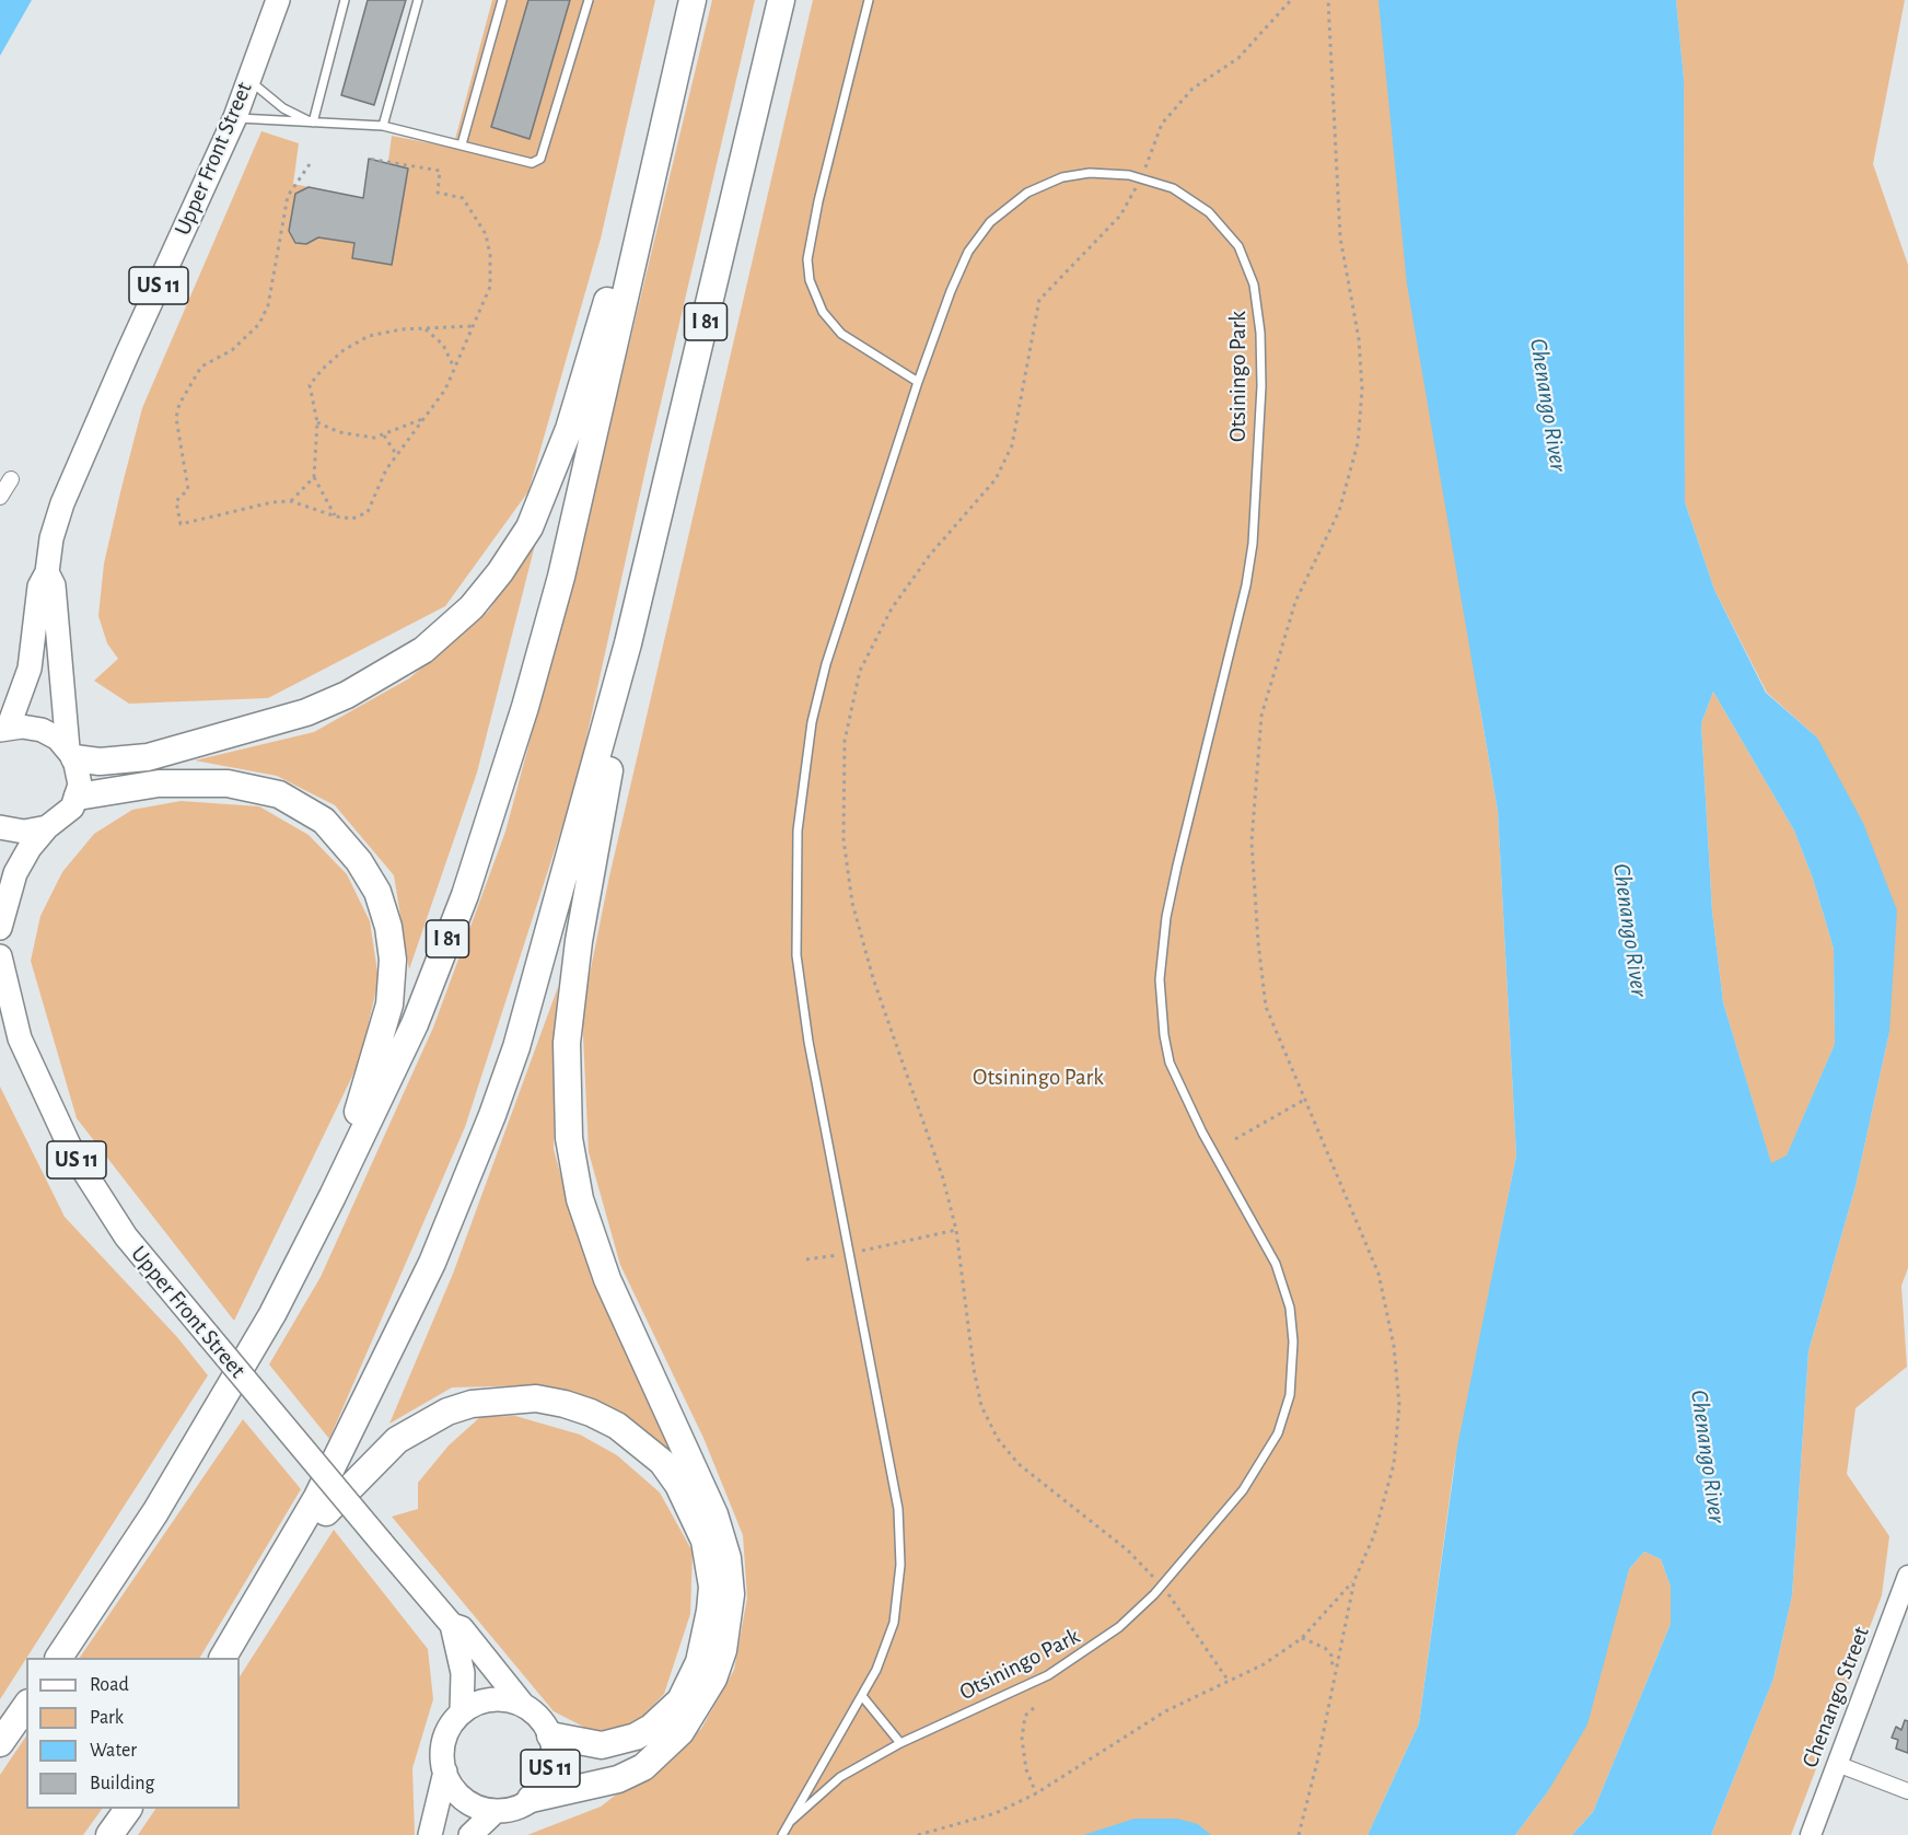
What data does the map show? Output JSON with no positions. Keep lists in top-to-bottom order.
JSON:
{
  "streets": {
    "highway": ["I 81"],
    "main road": ["Upper Front Street", "US 11"],
    "street": ["Chenango Street"],
    "lane": ["Otsiningo Park"]
  },
  "crossings": [
    ["Upper Front Street", "US 11"]
  ],
  "water": ["Chenango River"],
  "parks": ["Otsiningo Park"],
  "legend": [
    "Road",
    "Park",
    "Water",
    "Building"
  ]
}
